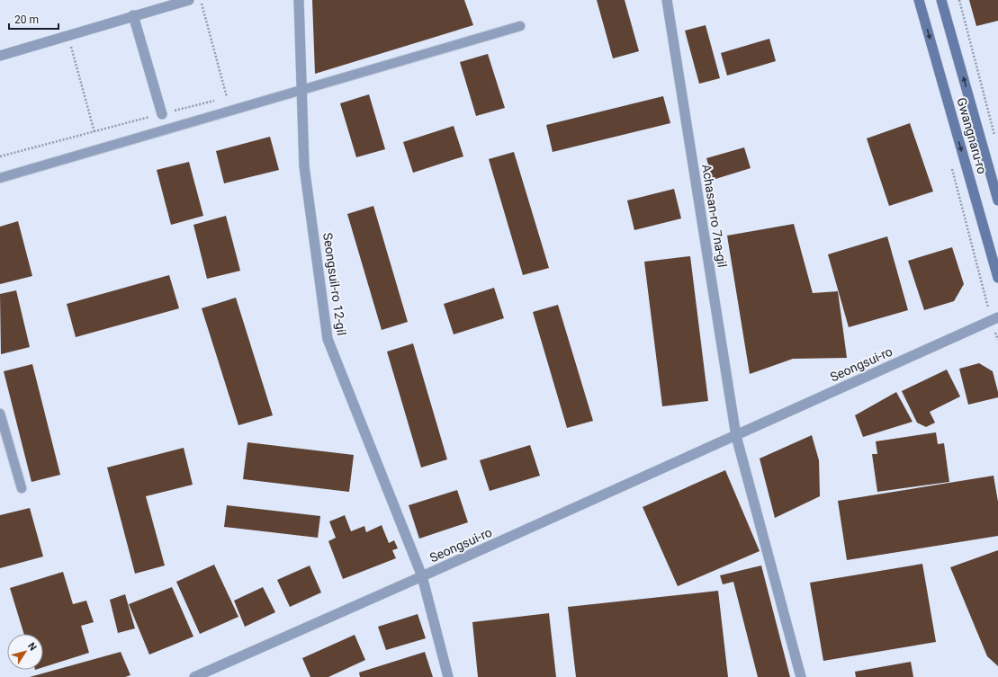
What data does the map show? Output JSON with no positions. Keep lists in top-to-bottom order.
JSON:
{
  "streets": {
    "main road": ["Gwangnaru-ro"],
    "street": ["Achasan-ro 7na-gil", "Seongsuil-ro 12-gil", "Seongsui-ro"]
  },
  "crossings": [
    ["Achasan-ro 7na-gil", "Seongsui-ro"],
    ["Seongsuil-ro 12-gil", "Seongsui-ro"]
  ],
  "scale_bar": "20 m",
  "north": "top right"
}
